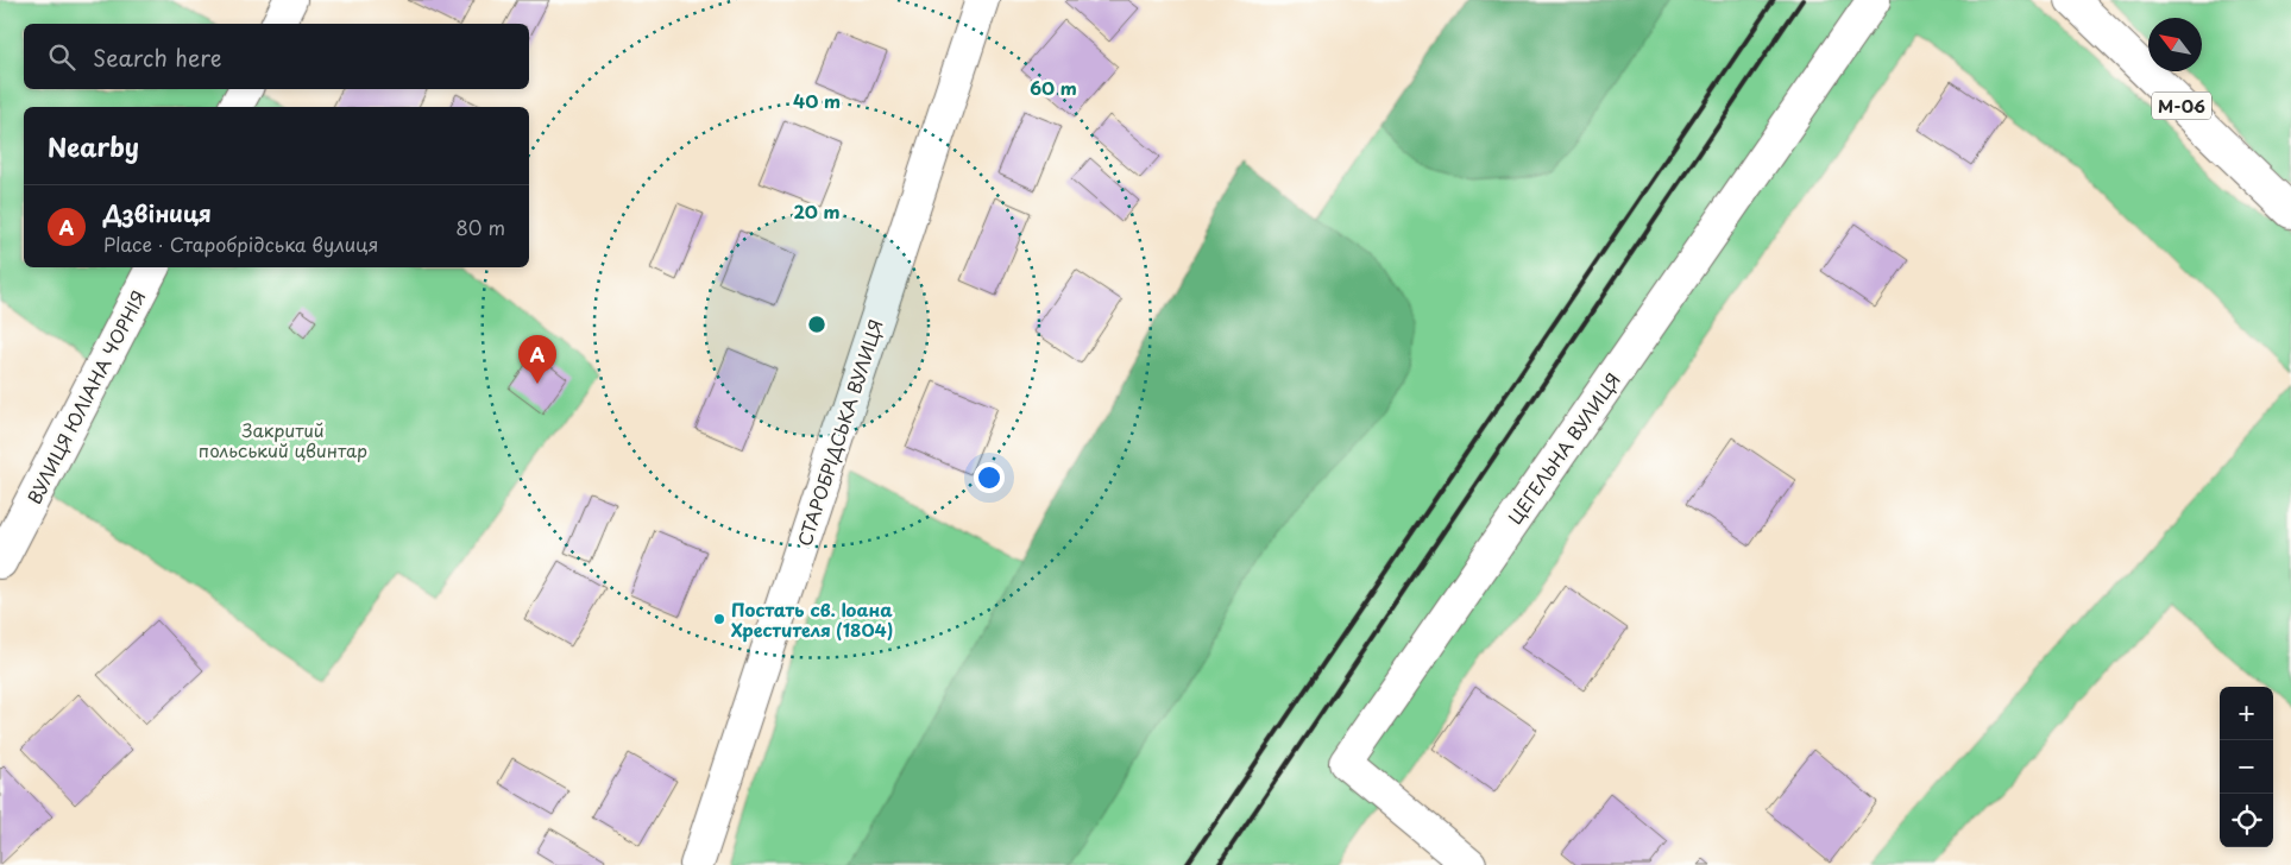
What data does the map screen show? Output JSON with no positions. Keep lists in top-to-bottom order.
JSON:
{
  "streets": {
    "main road": [
      "М-06",
      "ВУЛИЦЯ ЮЛІАНА ЧОРНІЯ",
      "СТАРОБРІДСЬКА ВУЛИЦЯ",
      "ЦЕГЕЛЬНА ВУЛИЦЯ"
    ]
  },
  "parks": ["Закритий польський цвинтар"],
  "places": ["Постать св. Іоана Хрестителя (1804)"],
  "north": "top left",
  "page": {
    "search": "Search here",
    "heading": "Nearby",
    "list": [
      {
        "mark": "A",
        "name": "Дзвіниця",
        "note": "Place · Старобрідська вулиця",
        "value": "80 m"
      }
    ],
    "pins": "A",
    "map_buttons": ["+", "−"]
  },
  "rings": ["60 m", "40 m", "20 m"]
}
